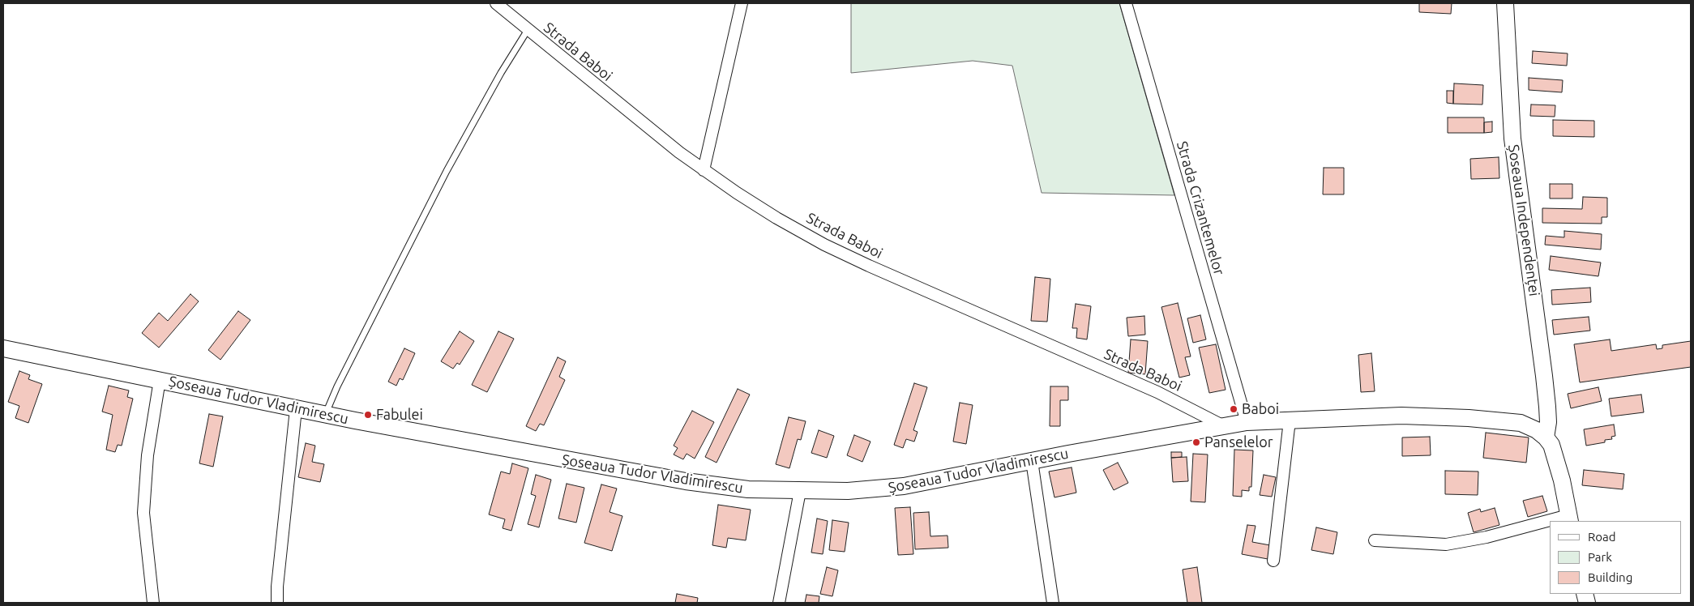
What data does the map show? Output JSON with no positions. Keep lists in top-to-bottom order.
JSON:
{
  "streets": {
    "main road": ["Șoseaua Independenței", "Șoseaua Tudor Vladimirescu"],
    "street": ["Strada Baboi", "Strada Crizantemelor"]
  },
  "crossings": [
    ["Strada Baboi", "Șoseaua Tudor Vladimirescu"],
    ["Strada Crizantemelor", "Șoseaua Tudor Vladimirescu"],
    ["Șoseaua Independenței", "Șoseaua Tudor Vladimirescu"]
  ],
  "places": ["Baboi", "Fabulei", "Panselelor"],
  "legend": ["Road", "Park", "Building"]
}
